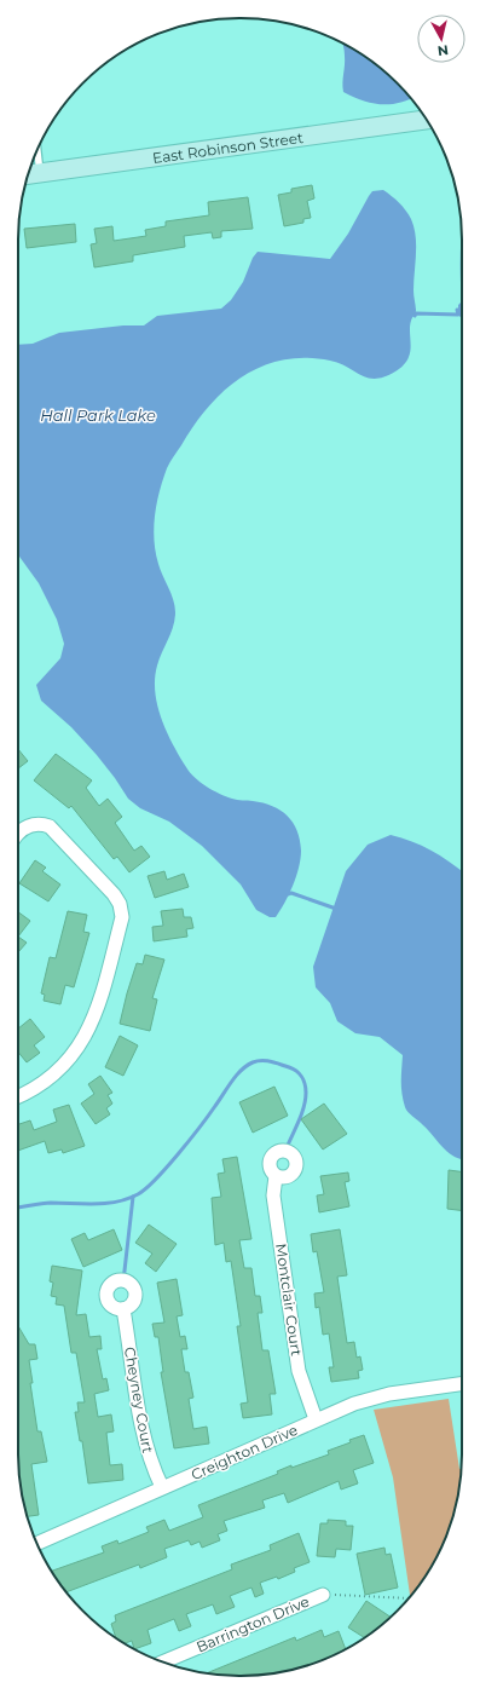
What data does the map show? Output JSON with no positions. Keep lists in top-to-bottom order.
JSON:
{
  "streets": {
    "street": [
      "East Robinson Street",
      "Montclair Court",
      "Cheyney Court",
      "Creighton Drive",
      "Barrington Drive"
    ]
  },
  "crossings": [
    ["Montclair Court", "Creighton Drive"],
    ["Cheyney Court", "Creighton Drive"]
  ],
  "water": ["Hall Park Lake"],
  "north": "bottom"
}
